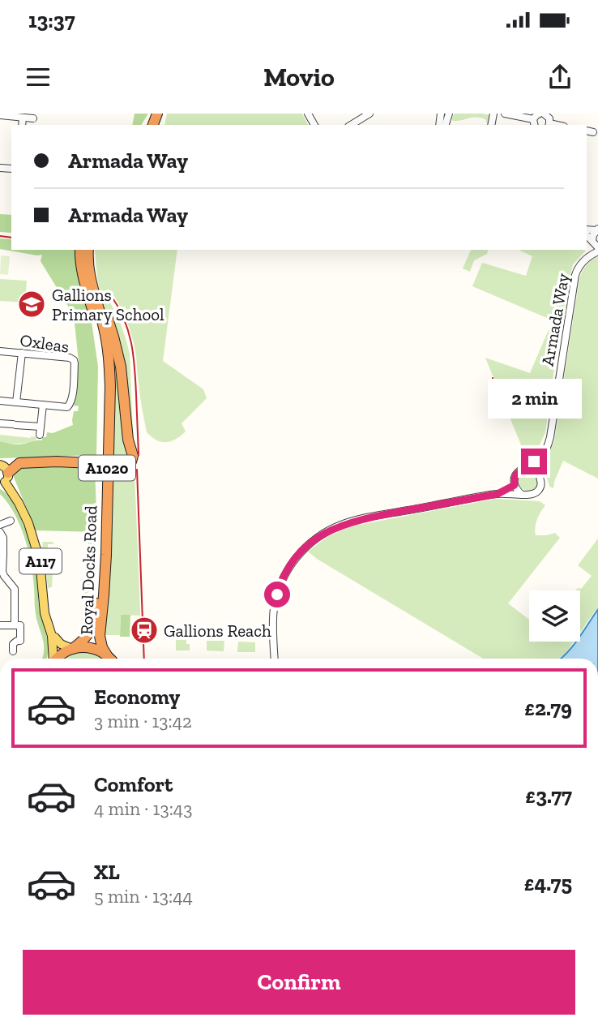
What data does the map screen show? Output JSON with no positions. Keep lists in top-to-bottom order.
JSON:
{
  "streets": {
    "highway": ["A1020", "Royal Docks Road"],
    "main road": ["A117"],
    "street": ["Armada Way", "Oxleas"]
  },
  "places": {
    "school or university": ["Gallions Primary School"],
    "station": ["Gallions Reach"]
  },
  "page": {
    "status": "13:37",
    "header": "Movio",
    "banner": ["Armada Way", "Armada Way"],
    "bubble": "2 min",
    "list": [
      {
        "name": "Economy",
        "note": "3 min · 13:42",
        "value": "£2.79"
      },
      {
        "name": "Comfort",
        "note": "4 min · 13:43",
        "value": "£3.77"
      },
      {
        "name": "XL",
        "note": "5 min · 13:44",
        "value": "£4.75"
      }
    ],
    "buttons": "Confirm"
  }
}
